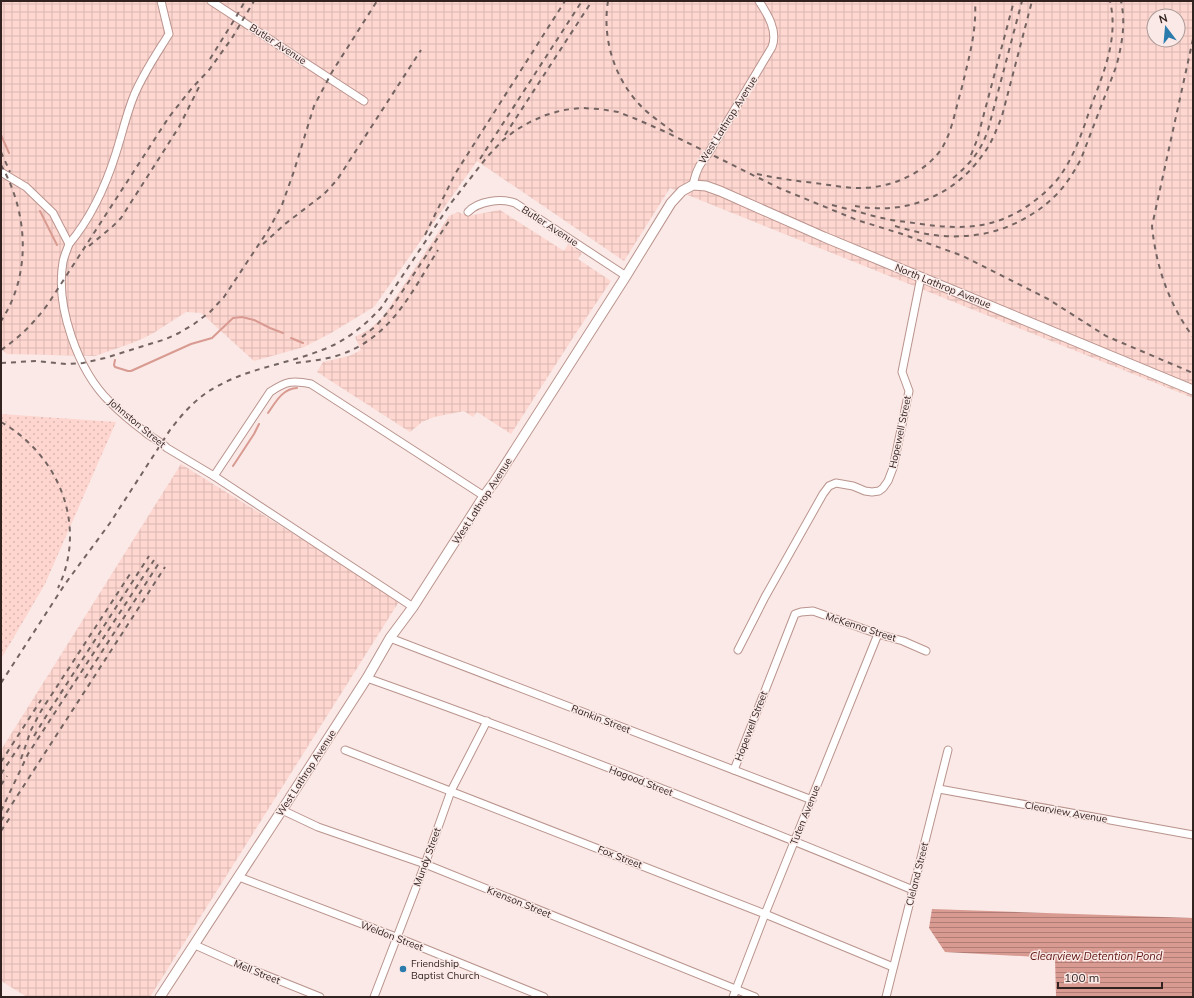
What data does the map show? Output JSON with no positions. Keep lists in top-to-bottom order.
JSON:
{
  "streets": {
    "street": [
      "Butler Avenue",
      "West Lathrop Avenue",
      "North Lathrop Avenue",
      "Johnston Street",
      "Hopewell Street",
      "McKenna Street",
      "Rankin Street",
      "Hagood Street",
      "Clearview Avenue",
      "Tuten Avenue",
      "Mundy Street",
      "Fox Street",
      "Cleland Street",
      "Krenson Street",
      "Weldon Street",
      "Mell Street"
    ]
  },
  "crossings": [
    ["Butler Avenue", "West Lathrop Avenue"],
    ["West Lathrop Avenue", "North Lathrop Avenue"],
    ["West Lathrop Avenue", "Johnston Street"],
    ["West Lathrop Avenue", "Rankin Street"],
    ["West Lathrop Avenue", "Hagood Street"],
    ["West Lathrop Avenue", "Krenson Street"],
    ["West Lathrop Avenue", "Weldon Street"],
    ["West Lathrop Avenue", "Mell Street"],
    ["North Lathrop Avenue", "Hopewell Street"],
    ["Hopewell Street", "McKenna Street"],
    ["Hopewell Street", "Rankin Street"],
    ["McKenna Street", "Tuten Avenue"],
    ["Rankin Street", "Tuten Avenue"],
    ["Hagood Street", "Tuten Avenue"],
    ["Hagood Street", "Mundy Street"],
    ["Hagood Street", "Cleland Street"],
    ["Clearview Avenue", "Cleland Street"],
    ["Tuten Avenue", "Fox Street"],
    ["Tuten Avenue", "Krenson Street"],
    ["Mundy Street", "Fox Street"],
    ["Mundy Street", "Krenson Street"],
    ["Mundy Street", "Weldon Street"],
    ["Fox Street", "Cleland Street"]
  ],
  "water": ["Clearview Detention Pond"],
  "places": ["Friendship Baptist Church"],
  "scale_bar": "100 m",
  "north": "top"
}
